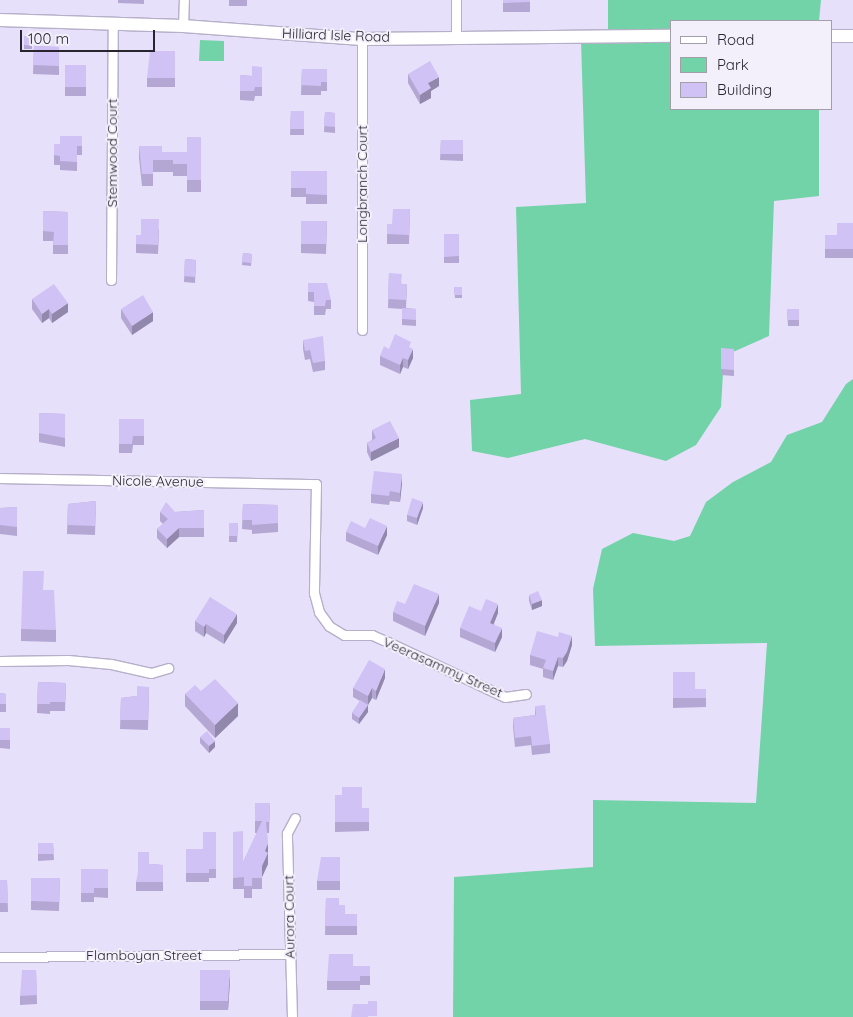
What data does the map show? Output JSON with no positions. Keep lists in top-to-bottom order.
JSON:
{
  "streets": {
    "street": [
      "Hilliard Isle Road",
      "Stemwood Court",
      "Longbranch Court",
      "Nicole Avenue",
      "Veerasammy Street",
      "Aurora Court",
      "Flamboyan Street"
    ]
  },
  "crossings": [
    ["Hilliard Isle Road", "Stemwood Court"],
    ["Hilliard Isle Road", "Longbranch Court"],
    ["Nicole Avenue", "Veerasammy Street"],
    ["Aurora Court", "Flamboyan Street"]
  ],
  "legend": ["Road", "Park", "Building"],
  "scale_bar": "100 m"
}
